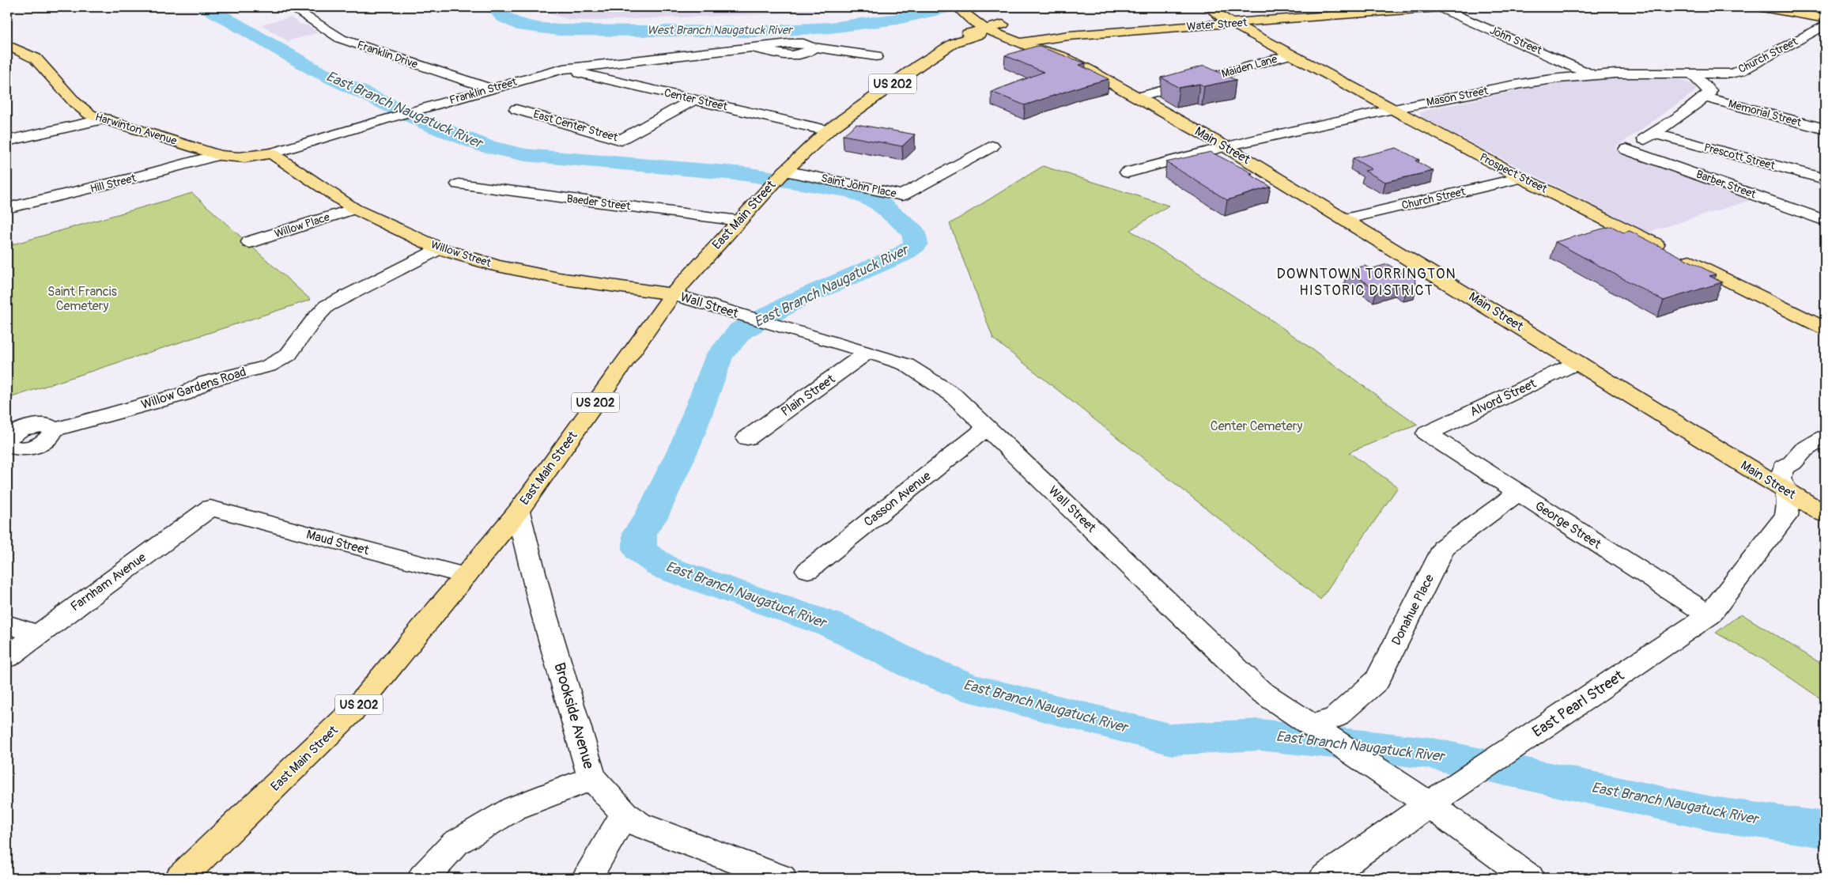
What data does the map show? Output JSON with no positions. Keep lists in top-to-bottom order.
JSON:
{
  "streets": {
    "main road": [
      "Water Street",
      "US 202",
      "Franklin Street",
      "Harwinton Avenue",
      "Main Street",
      "Prospect Street",
      "East Main Street",
      "Willow Street"
    ],
    "street": [
      "John Street",
      "Franklin Drive",
      "Church Street",
      "Maiden Lane",
      "Mason Street",
      "Center Street",
      "Memorial Street",
      "East Center Street",
      "Prescott Street",
      "Hill Street",
      "Barber Street",
      "Saint John Place",
      "Baeder Street",
      "Willow Place",
      "Wall Street",
      "Willow Gardens Road",
      "Plain Street",
      "Alvord Street",
      "Casson Avenue",
      "George Street",
      "Maud Street",
      "Farnham Avenue",
      "Donahue Place",
      "East Pearl Street",
      "Brookside Avenue"
    ]
  },
  "crossings": [
    ["Water Street", "John Street"],
    ["Water Street", "Main Street"],
    ["Water Street", "Prospect Street"],
    ["John Street", "Mason Street"],
    ["Franklin Drive", "Franklin Street"],
    ["Church Street", "Mason Street"],
    ["Church Street", "Main Street"],
    ["Church Street", "Prospect Street"],
    ["Maiden Lane", "Main Street"],
    ["Maiden Lane", "Prospect Street"],
    ["Franklin Street", "Center Street"],
    ["Franklin Street", "Harwinton Avenue"],
    ["Franklin Street", "Hill Street"],
    ["Franklin Street", "Willow Street"],
    ["Mason Street", "Main Street"],
    ["Mason Street", "Prospect Street"],
    ["Center Street", "East Center Street"],
    ["Center Street", "East Main Street"],
    ["Harwinton Avenue", "Hill Street"],
    ["Main Street", "East Main Street"],
    ["Main Street", "Alvord Street"],
    ["Main Street", "East Pearl Street"],
    ["Prescott Street", "Barber Street"],
    ["Saint John Place", "East Main Street"],
    ["Baeder Street", "East Main Street"],
    ["East Main Street", "Willow Street"],
    ["East Main Street", "Wall Street"],
    ["East Main Street", "Maud Street"],
    ["East Main Street", "Brookside Avenue"],
    ["Willow Place", "Willow Street"],
    ["Willow Street", "Wall Street"],
    ["Willow Street", "Willow Gardens Road"],
    ["Wall Street", "Plain Street"],
    ["Wall Street", "Casson Avenue"],
    ["Wall Street", "Donahue Place"],
    ["Wall Street", "East Pearl Street"],
    ["Alvord Street", "George Street"],
    ["George Street", "Donahue Place"],
    ["George Street", "East Pearl Street"],
    ["Maud Street", "Farnham Avenue"]
  ],
  "districts": ["DOWNTOWN TORRINGTON HISTORIC DISTRICT"],
  "water": ["West Branch Naugatuck River", "East Branch Naugatuck River"],
  "parks": ["Saint Francis Cemetery", "Center Cemetery"]
}
